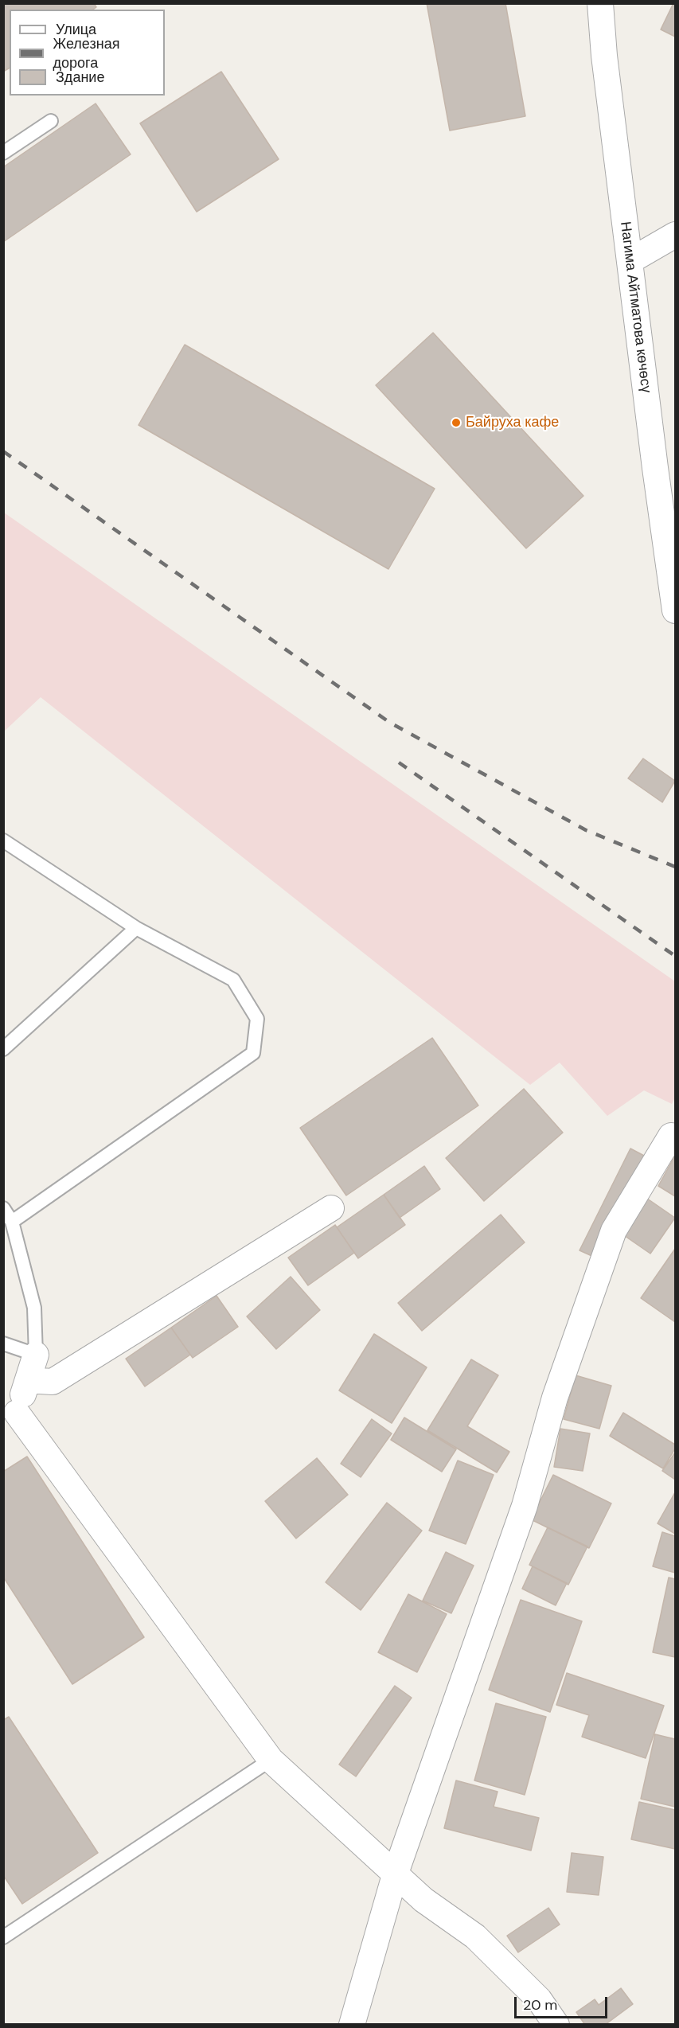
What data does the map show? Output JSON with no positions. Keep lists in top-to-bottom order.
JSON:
{
  "streets": {
    "street": ["Нагима Айтматова көчөсү"]
  },
  "places": ["Байруха кафе"],
  "legend": ["Улица", "Железная дорога", "Здание"],
  "scale_bar": "20 m"
}
